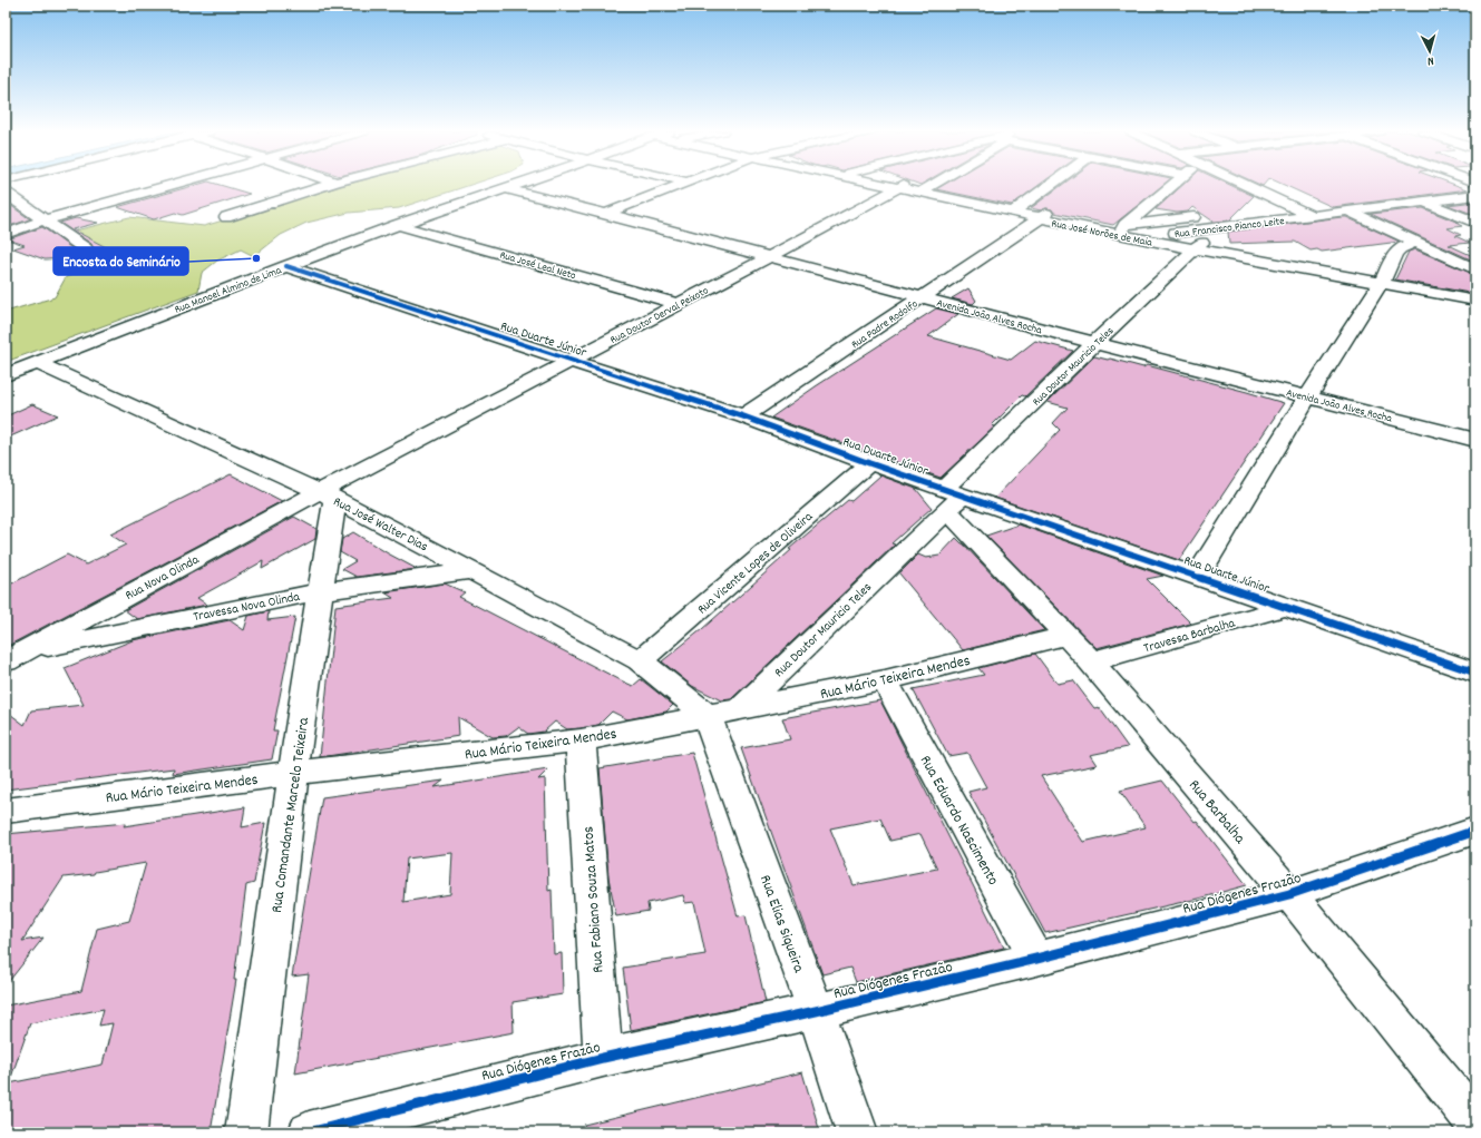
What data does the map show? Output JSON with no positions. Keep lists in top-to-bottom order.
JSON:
{
  "streets": {
    "street": [
      "Rua Francisco Pianco Leite",
      "Rua José Norões de Maia",
      "Rua José Leal Neto",
      "Rua Manoel Almino de Lima",
      "Rua Doutor Derval Peixoto",
      "Avenida João Alves Rocha",
      "Rua Padre Rodolfo",
      "Rua Duarte Júnior",
      "Rua Doutor Mauricio Teles",
      "Rua José Walter Dias",
      "Rua Vicente Lopes de Oliveira",
      "Rua Nova Olinda",
      "Travessa Nova Olinda",
      "Travessa Barbalha",
      "Rua Mário Teixeira Mendes",
      "Rua Barbalha",
      "Rua Comandante Marcelo Teixeira",
      "Rua Eduardo Nascimento",
      "Rua Diógenes Frazão",
      "Rua Fabiano Souza Matos",
      "Rua Elias Siqueira"
    ]
  },
  "crossings": [
    ["Rua Francisco Pianco Leite", "Rua José Norões de Maia"],
    ["Rua José Norões de Maia", "Rua Doutor Derval Peixoto"],
    ["Rua José Norões de Maia", "Rua Padre Rodolfo"],
    ["Rua José Norões de Maia", "Rua Doutor Mauricio Teles"],
    ["Rua José Leal Neto", "Rua Manoel Almino de Lima"],
    ["Rua José Leal Neto", "Rua Doutor Derval Peixoto"],
    ["Rua Manoel Almino de Lima", "Avenida João Alves Rocha"],
    ["Rua Manoel Almino de Lima", "Rua Duarte Júnior"],
    ["Rua Manoel Almino de Lima", "Rua José Walter Dias"],
    ["Rua Doutor Derval Peixoto", "Avenida João Alves Rocha"],
    ["Rua Doutor Derval Peixoto", "Rua Duarte Júnior"],
    ["Rua Doutor Derval Peixoto", "Rua José Walter Dias"],
    ["Rua Doutor Derval Peixoto", "Rua Nova Olinda"],
    ["Rua Doutor Derval Peixoto", "Rua Comandante Marcelo Teixeira"],
    ["Avenida João Alves Rocha", "Rua Padre Rodolfo"],
    ["Avenida João Alves Rocha", "Rua Doutor Mauricio Teles"],
    ["Rua Padre Rodolfo", "Rua Duarte Júnior"],
    ["Rua Duarte Júnior", "Rua Doutor Mauricio Teles"],
    ["Rua Duarte Júnior", "Rua Vicente Lopes de Oliveira"],
    ["Rua Duarte Júnior", "Travessa Barbalha"],
    ["Rua Duarte Júnior", "Rua Barbalha"],
    ["Rua Doutor Mauricio Teles", "Rua Mário Teixeira Mendes"],
    ["Rua Doutor Mauricio Teles", "Rua Barbalha"],
    ["Rua José Walter Dias", "Rua Vicente Lopes de Oliveira"],
    ["Rua José Walter Dias", "Rua Nova Olinda"],
    ["Rua José Walter Dias", "Travessa Nova Olinda"],
    ["Rua José Walter Dias", "Rua Mário Teixeira Mendes"],
    ["Rua José Walter Dias", "Rua Comandante Marcelo Teixeira"],
    ["Rua José Walter Dias", "Rua Elias Siqueira"],
    ["Rua Nova Olinda", "Travessa Nova Olinda"],
    ["Rua Nova Olinda", "Rua Comandante Marcelo Teixeira"],
    ["Travessa Nova Olinda", "Rua Comandante Marcelo Teixeira"],
    ["Travessa Barbalha", "Rua Barbalha"],
    ["Rua Mário Teixeira Mendes", "Rua Barbalha"],
    ["Rua Mário Teixeira Mendes", "Rua Comandante Marcelo Teixeira"],
    ["Rua Mário Teixeira Mendes", "Rua Eduardo Nascimento"],
    ["Rua Mário Teixeira Mendes", "Rua Fabiano Souza Matos"],
    ["Rua Mário Teixeira Mendes", "Rua Elias Siqueira"],
    ["Rua Barbalha", "Rua Diógenes Frazão"],
    ["Rua Eduardo Nascimento", "Rua Diógenes Frazão"],
    ["Rua Diógenes Frazão", "Rua Fabiano Souza Matos"],
    ["Rua Diógenes Frazão", "Rua Elias Siqueira"]
  ],
  "places": ["Encosta do Seminário"],
  "north": "bottom"
}
